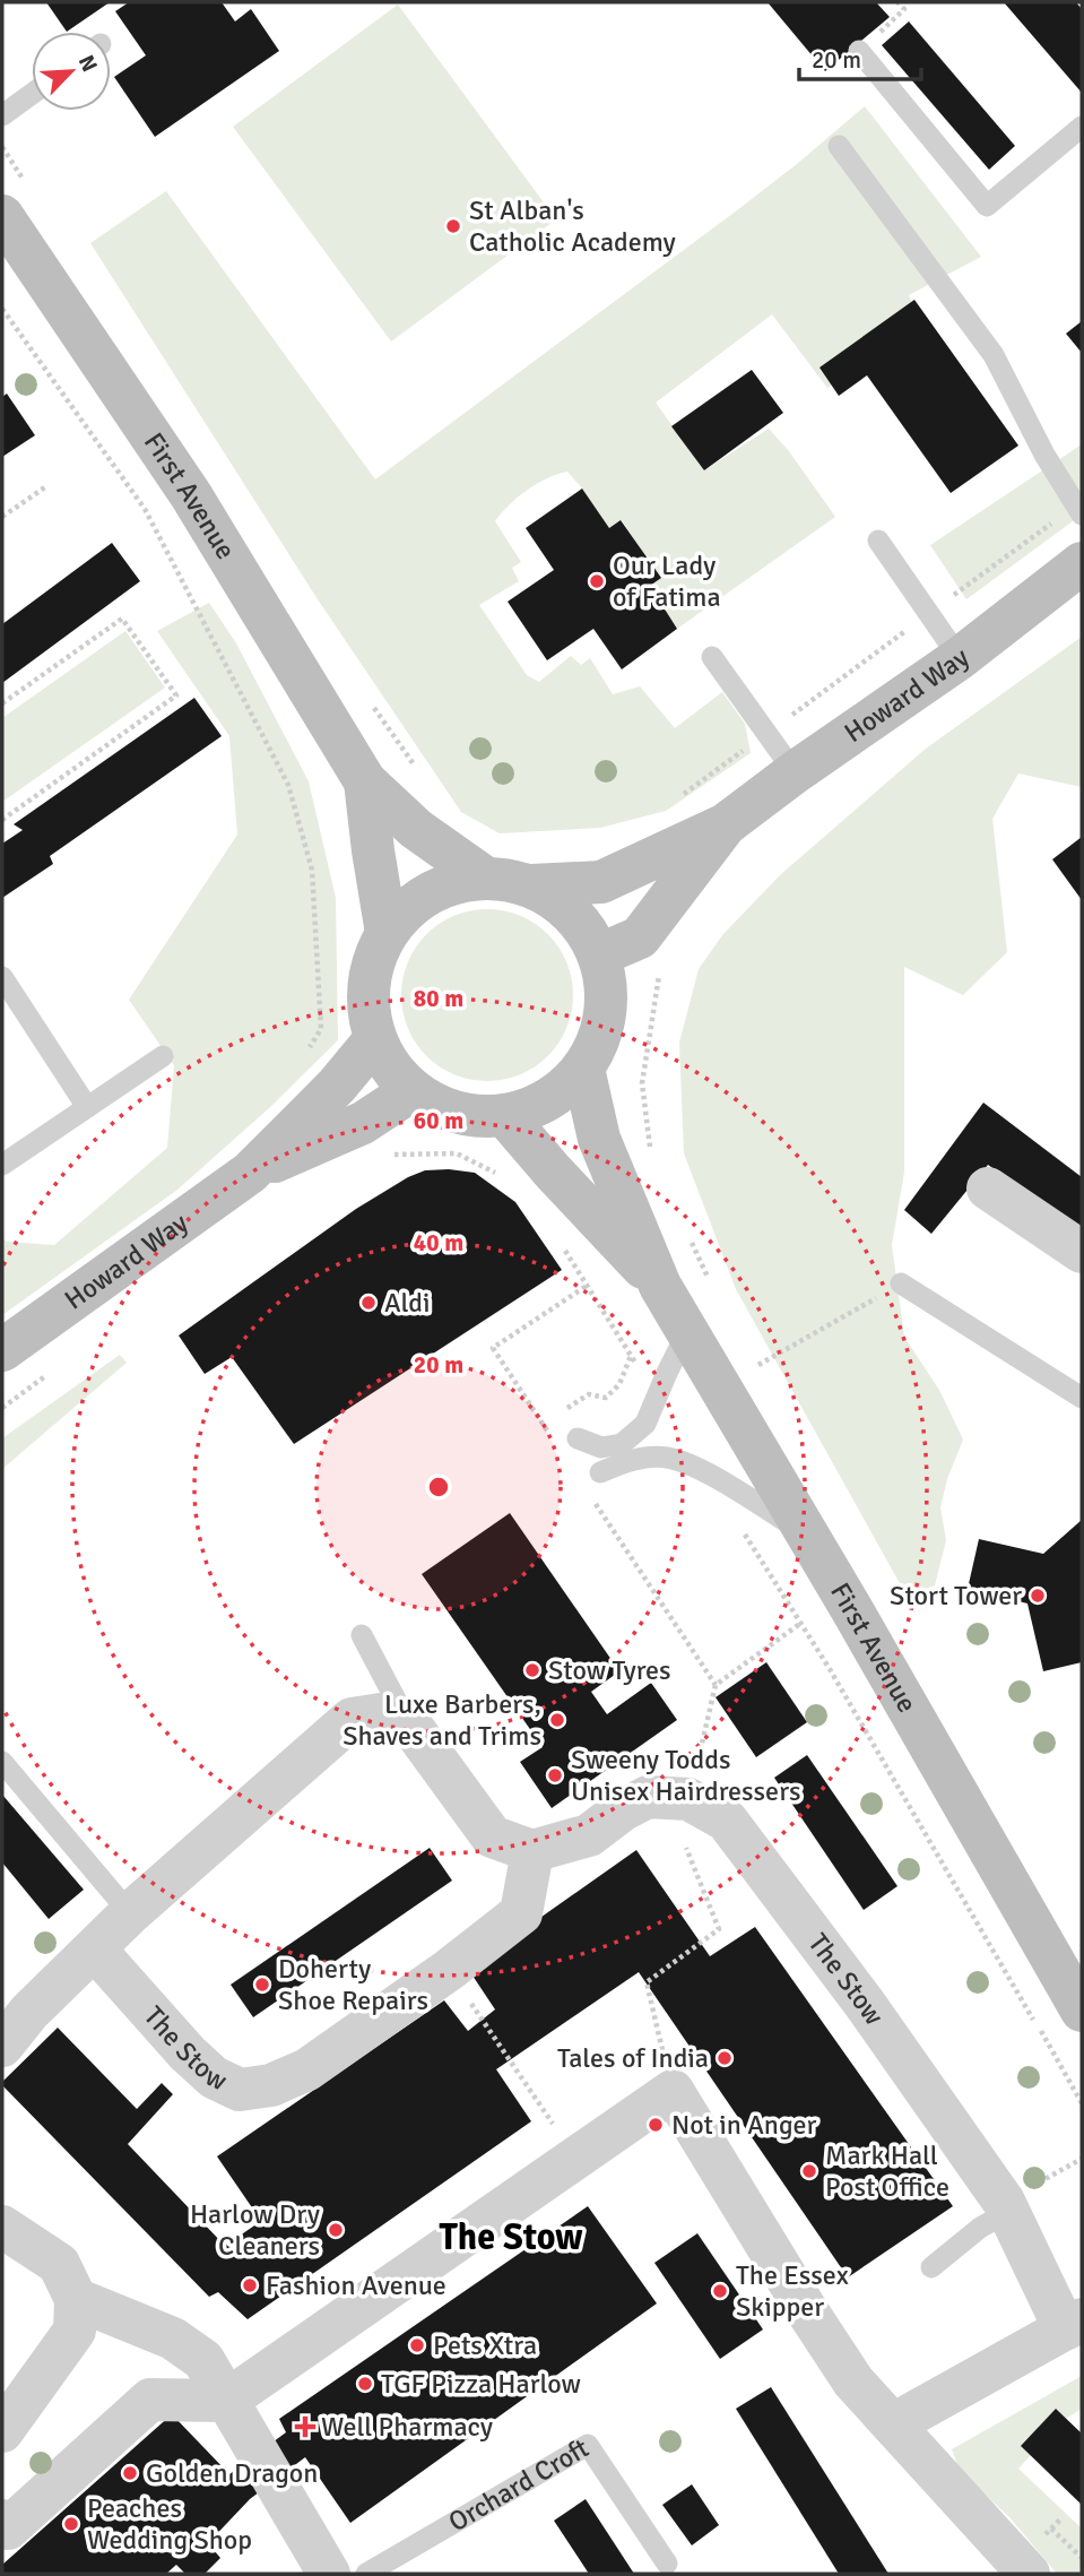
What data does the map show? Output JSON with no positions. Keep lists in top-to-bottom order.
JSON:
{
  "streets": {
    "street": ["First Avenue", "Howard Way", "The Stow"],
    "lane": ["Orchard Croft"]
  },
  "crossings": [
    ["First Avenue", "Howard Way"]
  ],
  "districts": ["The Stow"],
  "places": {
    "other": [
      "St Alban's Catholic Academy",
      "Our Lady of Fatima",
      "Aldi",
      "Stort Tower",
      "Stow Tyres",
      "Luxe Barbers, Shaves and Trims",
      "Sweeny Todds Unisex Hairdressers",
      "Doherty Shoe Repairs",
      "Tales of India",
      "Not in Anger",
      "Mark Hall Post Office",
      "Harlow Dry Cleaners",
      "Fashion Avenue",
      "The Essex Skipper",
      "Pets Xtra",
      "TGF Pizza Harlow",
      "Golden Dragon",
      "Peaches Wedding Shop"
    ],
    "health": ["Well Pharmacy"]
  },
  "scale_bar": "20 m",
  "north": "top right",
  "rings": [
    "80 m",
    "60 m",
    "40 m",
    "20 m"
  ]
}
